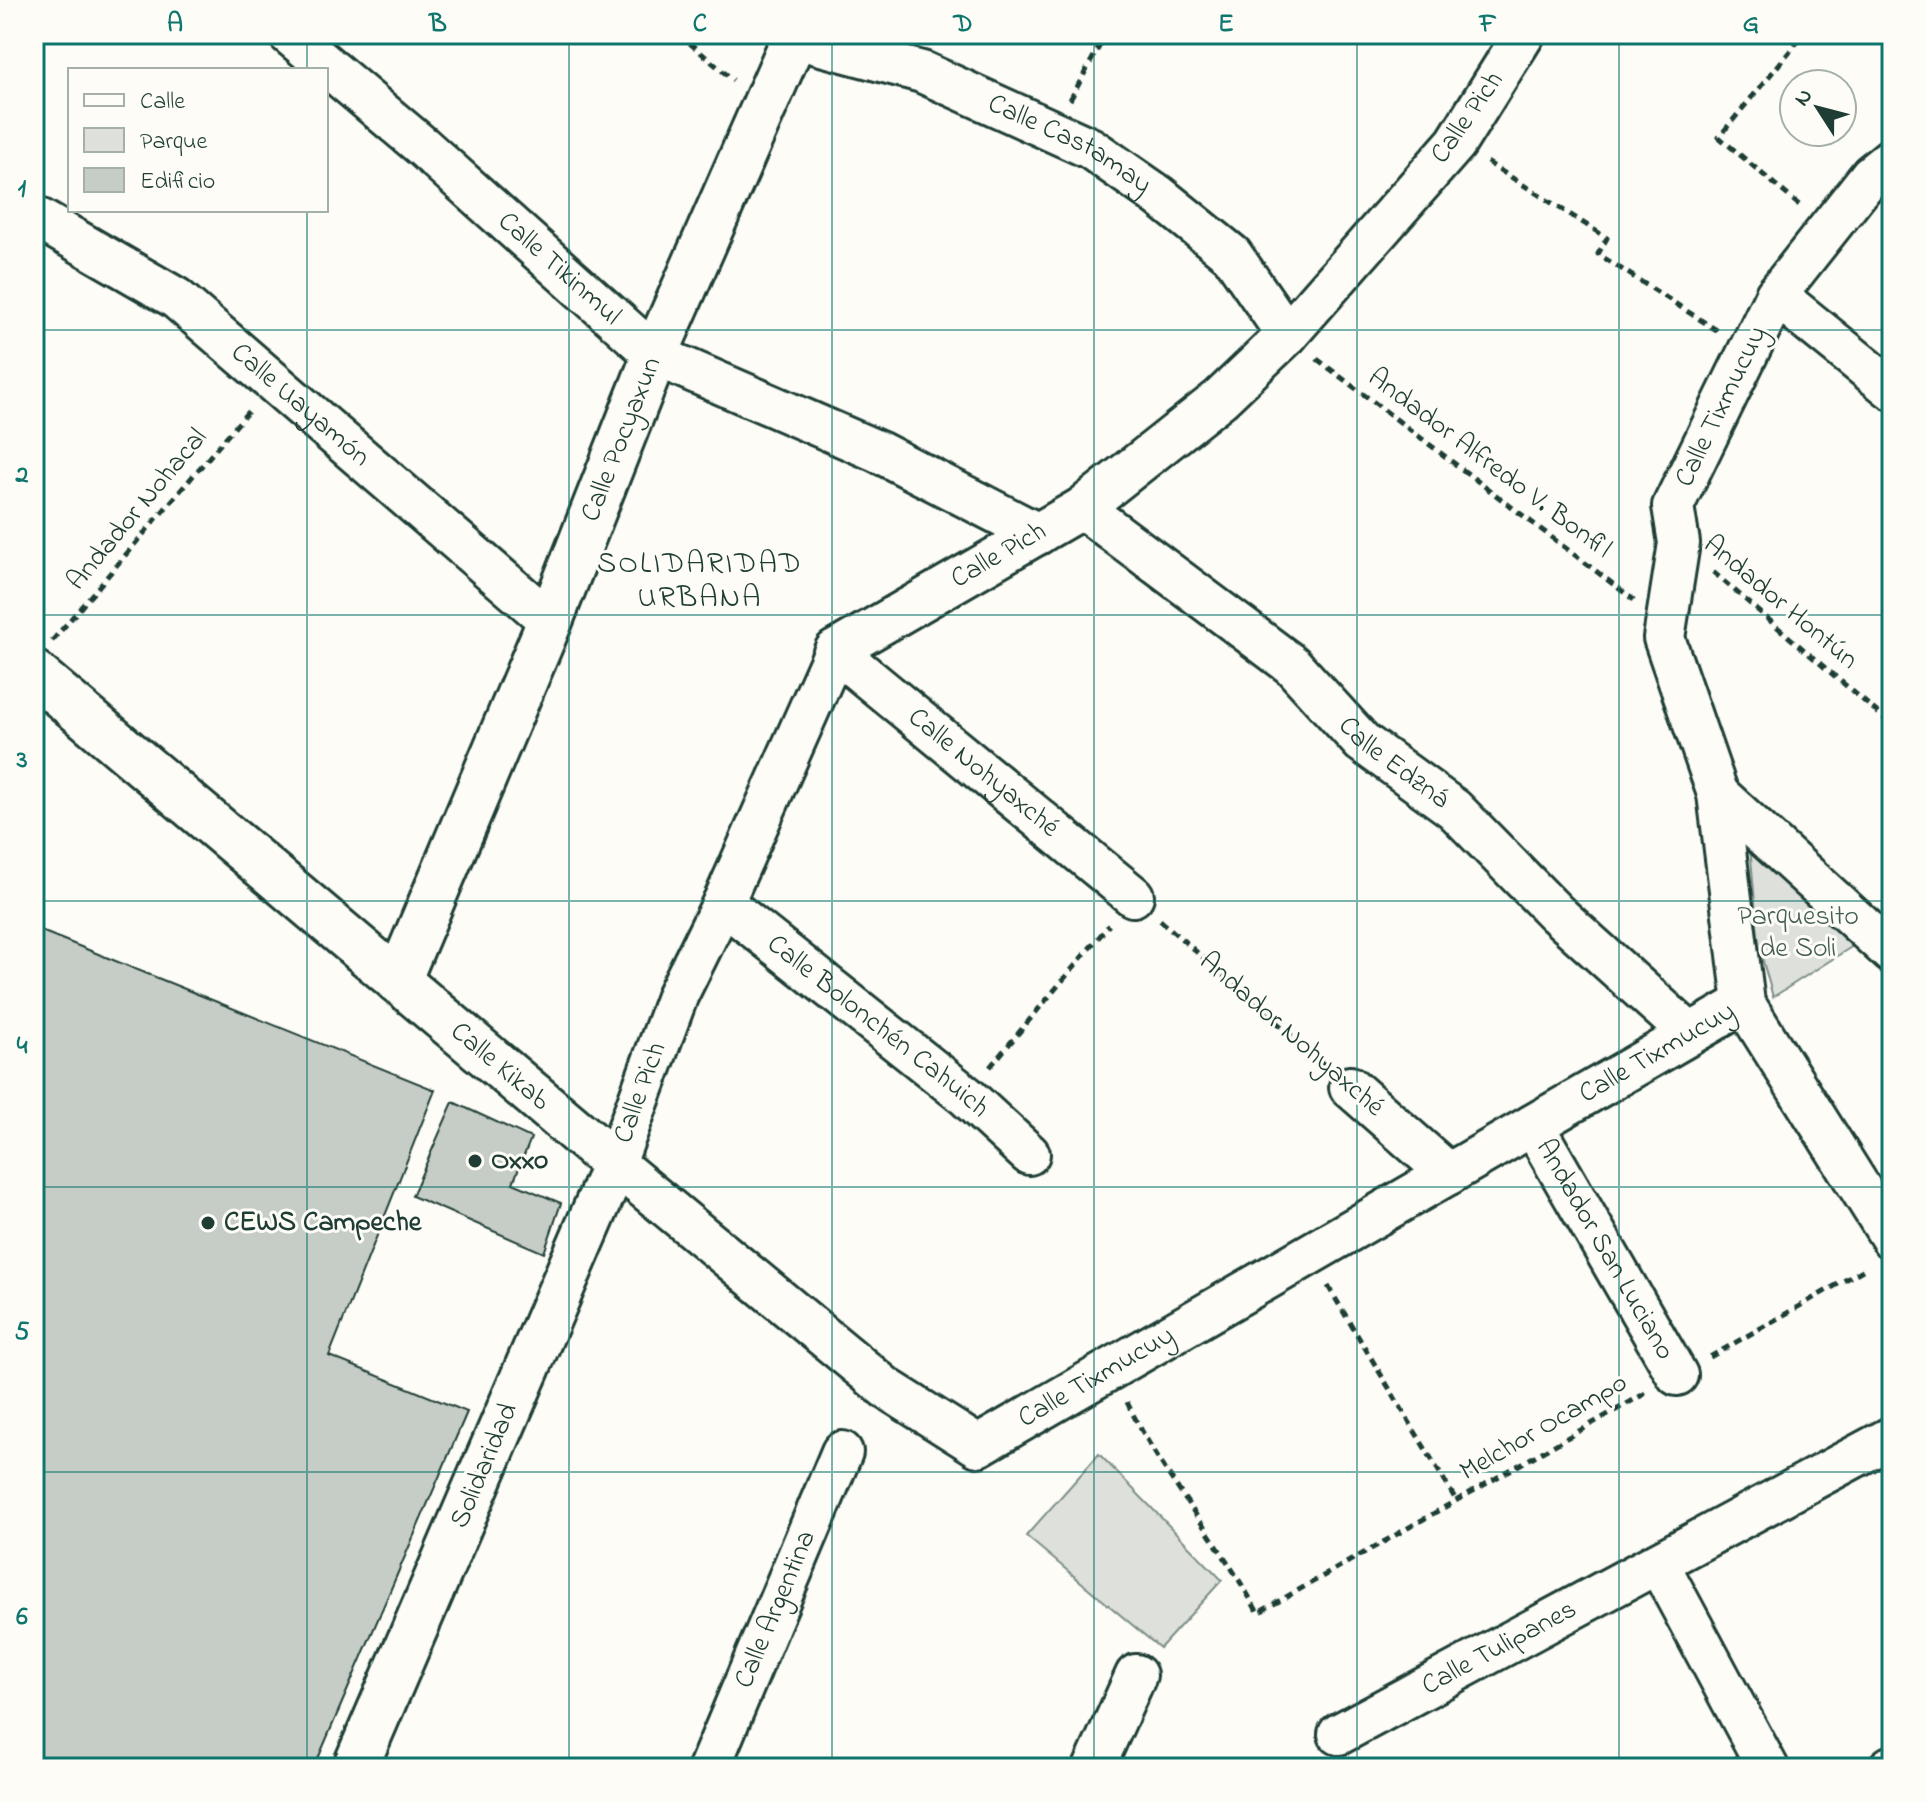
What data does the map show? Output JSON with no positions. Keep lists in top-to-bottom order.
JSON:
{
  "streets": {
    "street": [
      "Calle Pich",
      "Calle Castamay",
      "Calle Tikinmul",
      "Calle Uayamón",
      "Calle Tixmucuy",
      "Calle Pocyaxun",
      "Calle Edzná",
      "Calle Nohyaxché",
      "Calle Bolonchén Cahuich",
      "Andador Nohyaxché",
      "Calle Kikab",
      "Andador San Luciano",
      "Solidaridad",
      "Calle Argentina",
      "Calle Tulipanes"
    ],
    "path": [
      "Andador Alfredo V. Bonfil",
      "Andador Nohacal",
      "Andador Hontún",
      "Melchor Ocampo"
    ]
  },
  "crossings": [
    ["Calle Pich", "Calle Castamay"],
    ["Calle Pich", "Calle Tikinmul"],
    ["Calle Pich", "Andador Alfredo V. Bonfil"],
    ["Calle Pich", "Calle Edzná"],
    ["Calle Pich", "Calle Nohyaxché"],
    ["Calle Pich", "Calle Bolonchén Cahuich"],
    ["Calle Pich", "Calle Kikab"],
    ["Calle Pich", "Solidaridad"],
    ["Calle Castamay", "Calle Pocyaxun"],
    ["Calle Castamay", "Andador Alfredo V. Bonfil"],
    ["Calle Tikinmul", "Calle Pocyaxun"],
    ["Calle Uayamón", "Calle Pocyaxun"],
    ["Calle Uayamón", "Andador Nohacal"],
    ["Calle Tixmucuy", "Andador Alfredo V. Bonfil"],
    ["Calle Tixmucuy", "Andador Hontún"],
    ["Calle Tixmucuy", "Calle Edzná"],
    ["Calle Tixmucuy", "Andador Nohyaxché"],
    ["Calle Tixmucuy", "Calle Kikab"],
    ["Calle Tixmucuy", "Andador San Luciano"],
    ["Calle Tixmucuy", "Melchor Ocampo"],
    ["Calle Pocyaxun", "Calle Kikab"],
    ["Andador Nohacal", "Calle Kikab"],
    ["Calle Nohyaxché", "Andador Nohyaxché"],
    ["Calle Kikab", "Solidaridad"],
    ["Andador San Luciano", "Melchor Ocampo"]
  ],
  "districts": ["SOLIDARIDAD URBANA"],
  "parks": ["Parquesito de Soli"],
  "places": ["Oxxo", "CEWS Campeche"],
  "legend": ["Calle", "Parque", "Edificio"],
  "north": "top left",
  "grid": {
    "columns": [
      "A",
      "B",
      "C",
      "D",
      "E",
      "F",
      "G"
    ],
    "rows": [
      "1",
      "2",
      "3",
      "4",
      "5",
      "6"
    ]
  }
}
